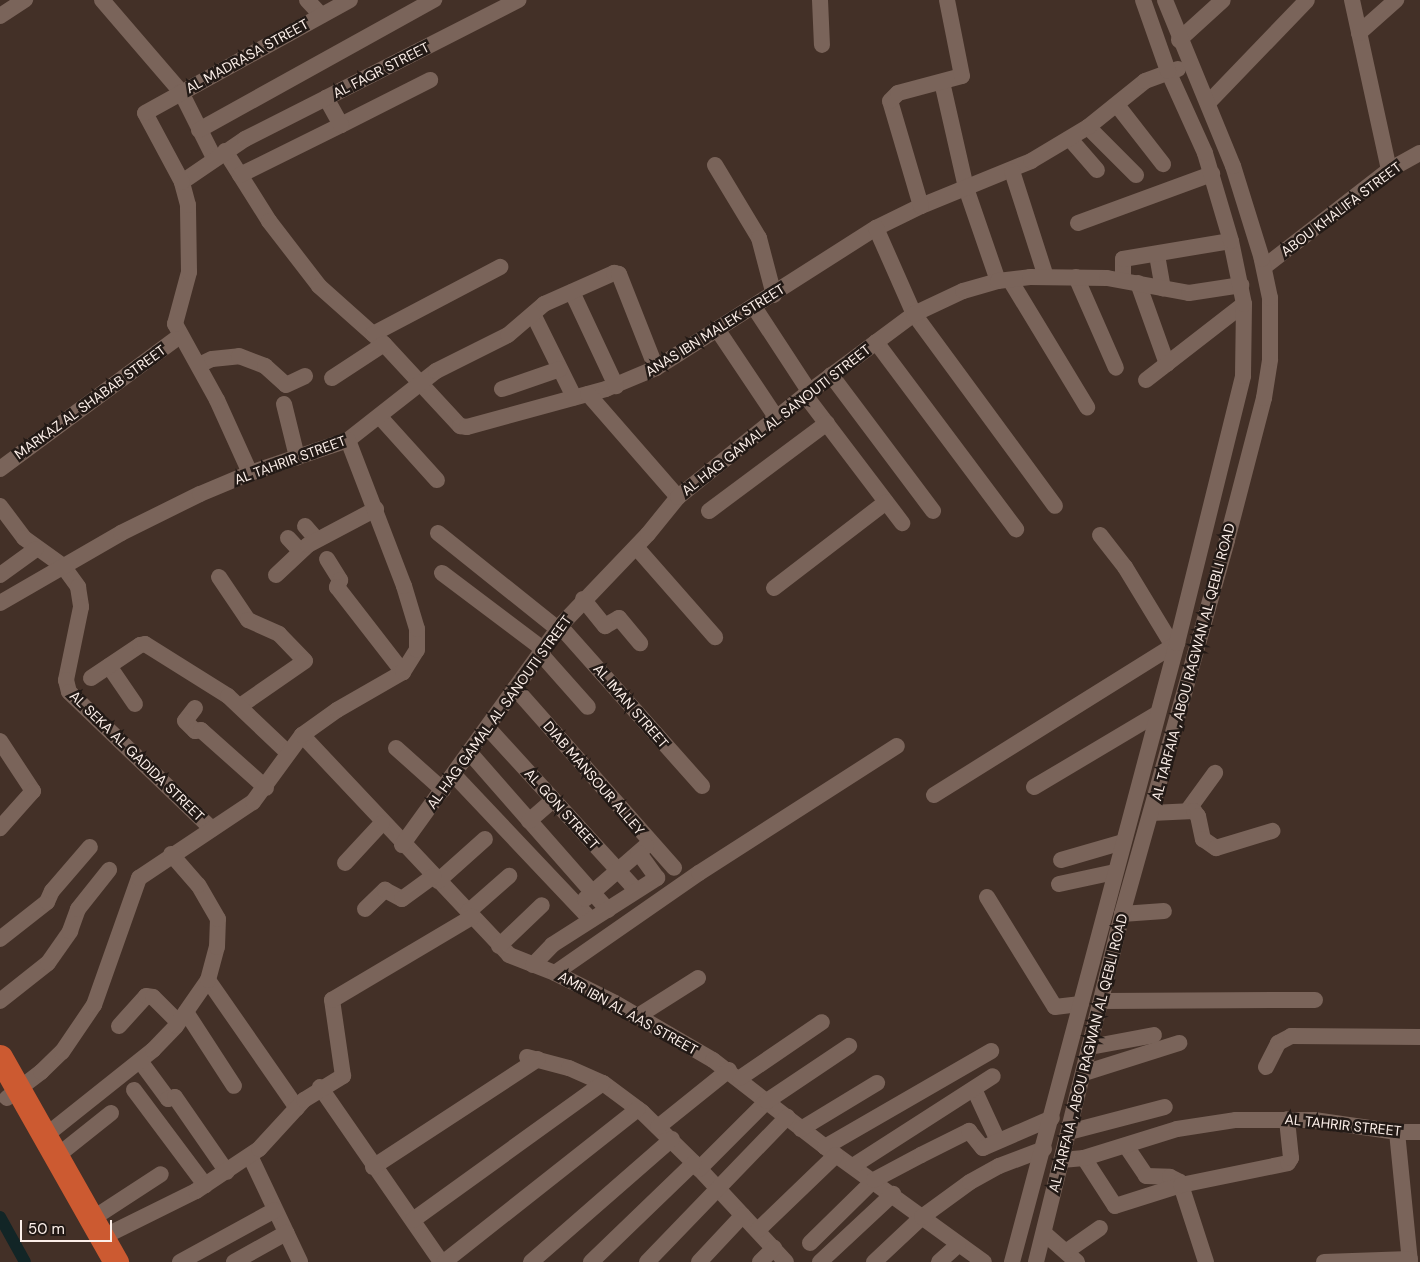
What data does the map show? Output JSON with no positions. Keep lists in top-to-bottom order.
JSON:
{
  "streets": {
    "street": [
      "AL MADRASA STREET",
      "AL FAGR STREET",
      "ABOU KHALIFA STREET",
      "ANAS IBN MALEK STREET",
      "MARKAZ AL SHABAB STREET",
      "AL HAG GAMAL AL SANOUTI STREET",
      "AL TAHRIR STREET",
      "AL TARFAIA , ABOU RAGWAN AL QEBLI ROAD",
      "AL IMAN STREET",
      "AL SEKA AL GADIDA STREET",
      "DIAB MANSOUR ALLEY",
      "AL GON STREET",
      "AMR IBN AL AAS STREET"
    ]
  },
  "crossings": [
    ["AL MADRASA STREET", "ANAS IBN MALEK STREET"],
    ["ABOU KHALIFA STREET", "AL TARFAIA , ABOU RAGWAN AL QEBLI ROAD"],
    ["ANAS IBN MALEK STREET", "AL TAHRIR STREET"],
    ["ANAS IBN MALEK STREET", "AL TARFAIA , ABOU RAGWAN AL QEBLI ROAD"],
    ["AL HAG GAMAL AL SANOUTI STREET", "AL TARFAIA , ABOU RAGWAN AL QEBLI ROAD"],
    ["AL HAG GAMAL AL SANOUTI STREET", "AL IMAN STREET"],
    ["AL HAG GAMAL AL SANOUTI STREET", "DIAB MANSOUR ALLEY"],
    ["AL HAG GAMAL AL SANOUTI STREET", "AL GON STREET"],
    ["AL HAG GAMAL AL SANOUTI STREET", "AMR IBN AL AAS STREET"],
    ["AL TAHRIR STREET", "AL TARFAIA , ABOU RAGWAN AL QEBLI ROAD"],
    ["AL TAHRIR STREET", "AL SEKA AL GADIDA STREET"]
  ],
  "scale_bar": "50 m"
}
